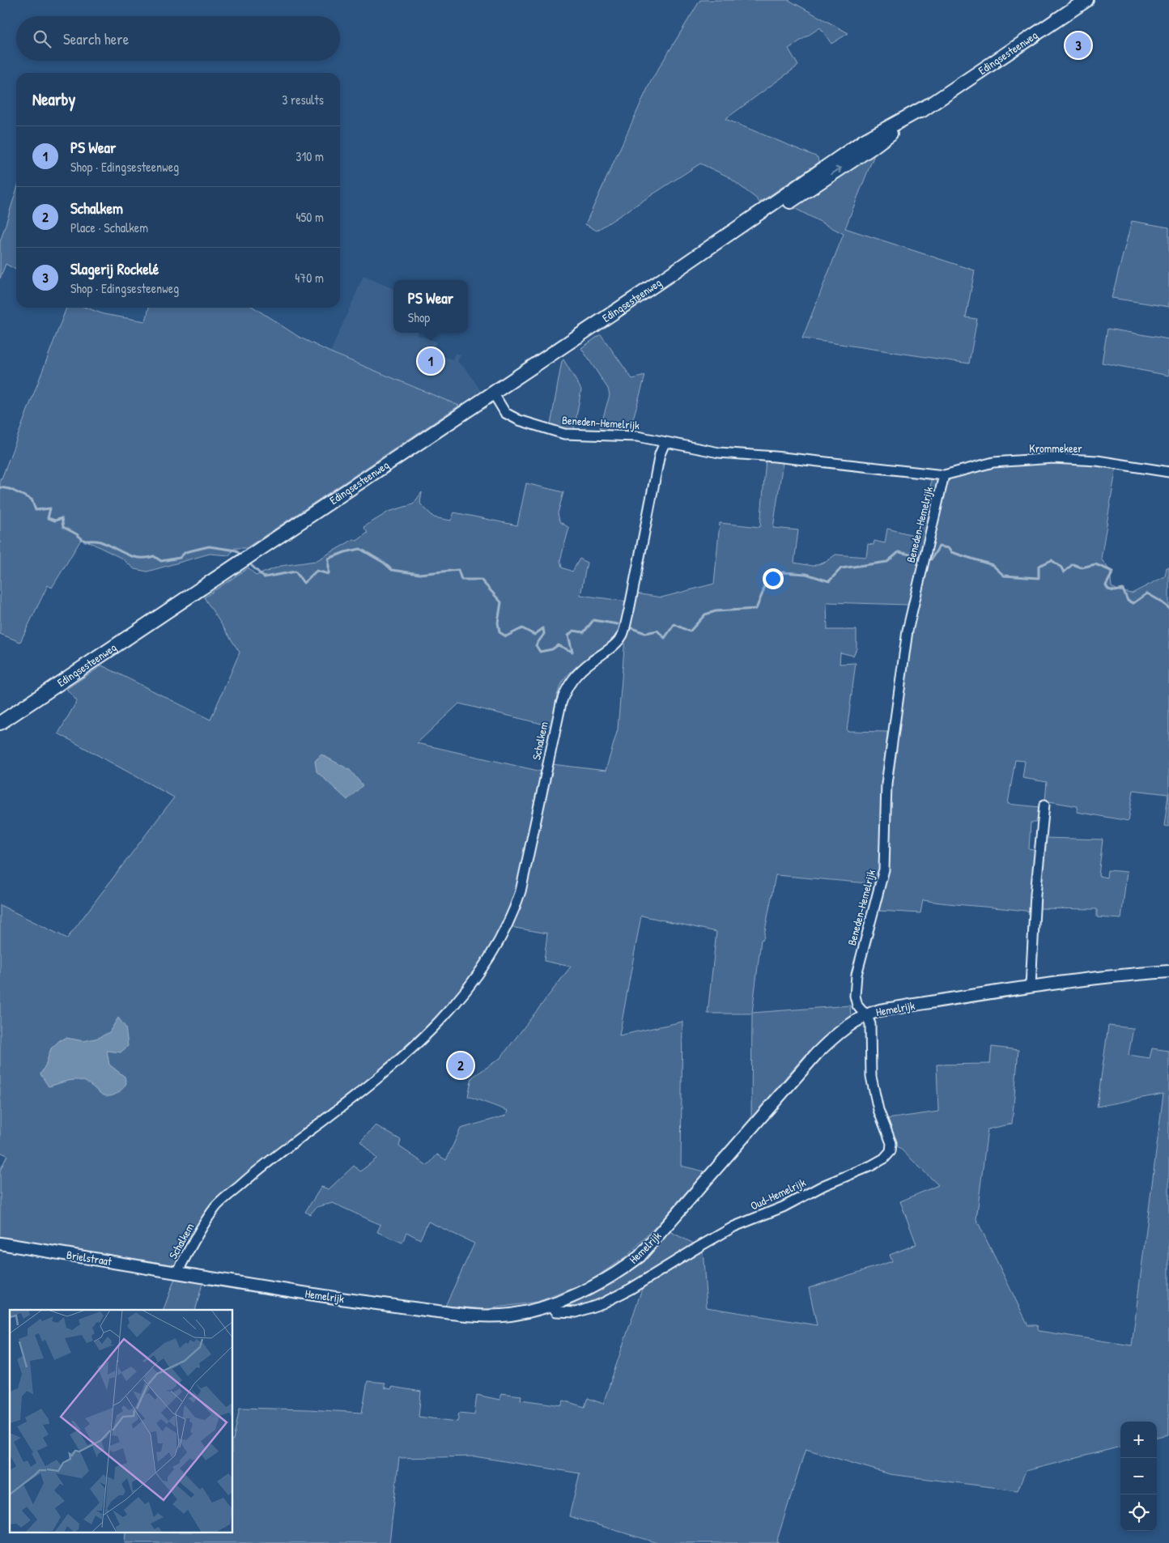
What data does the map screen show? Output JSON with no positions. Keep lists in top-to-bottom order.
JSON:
{
  "streets": {
    "main road": ["Edingsesteenweg"],
    "street": [
      "Beneden-Hemelrijk",
      "Krommekeer",
      "Schalkem",
      "Hemelrijk",
      "Oud-Hemelrijk",
      "Brielstraat"
    ]
  },
  "crossings": [
    ["Edingsesteenweg", "Beneden-Hemelrijk"],
    ["Beneden-Hemelrijk", "Krommekeer"],
    ["Beneden-Hemelrijk", "Schalkem"],
    ["Beneden-Hemelrijk", "Hemelrijk"],
    ["Beneden-Hemelrijk", "Oud-Hemelrijk"],
    ["Schalkem", "Hemelrijk"],
    ["Schalkem", "Brielstraat"],
    ["Hemelrijk", "Oud-Hemelrijk"],
    ["Hemelrijk", "Brielstraat"]
  ],
  "page": {
    "search": "Search here",
    "pins": ["3", "1", "2"],
    "heading": ["Nearby", "3 results"],
    "list": [
      {
        "mark": "1",
        "name": "PS Wear",
        "note": "Shop · Edingsesteenweg",
        "value": "310 m"
      },
      {
        "mark": "2",
        "name": "Schalkem",
        "note": "Place · Schalkem",
        "value": "450 m"
      },
      {
        "mark": "3",
        "name": "Slagerij Rockelé",
        "note": "Shop · Edingsesteenweg",
        "value": "470 m"
      }
    ],
    "popup": ["PS Wear", "Shop"],
    "map_buttons": ["+", "−"]
  }
}
